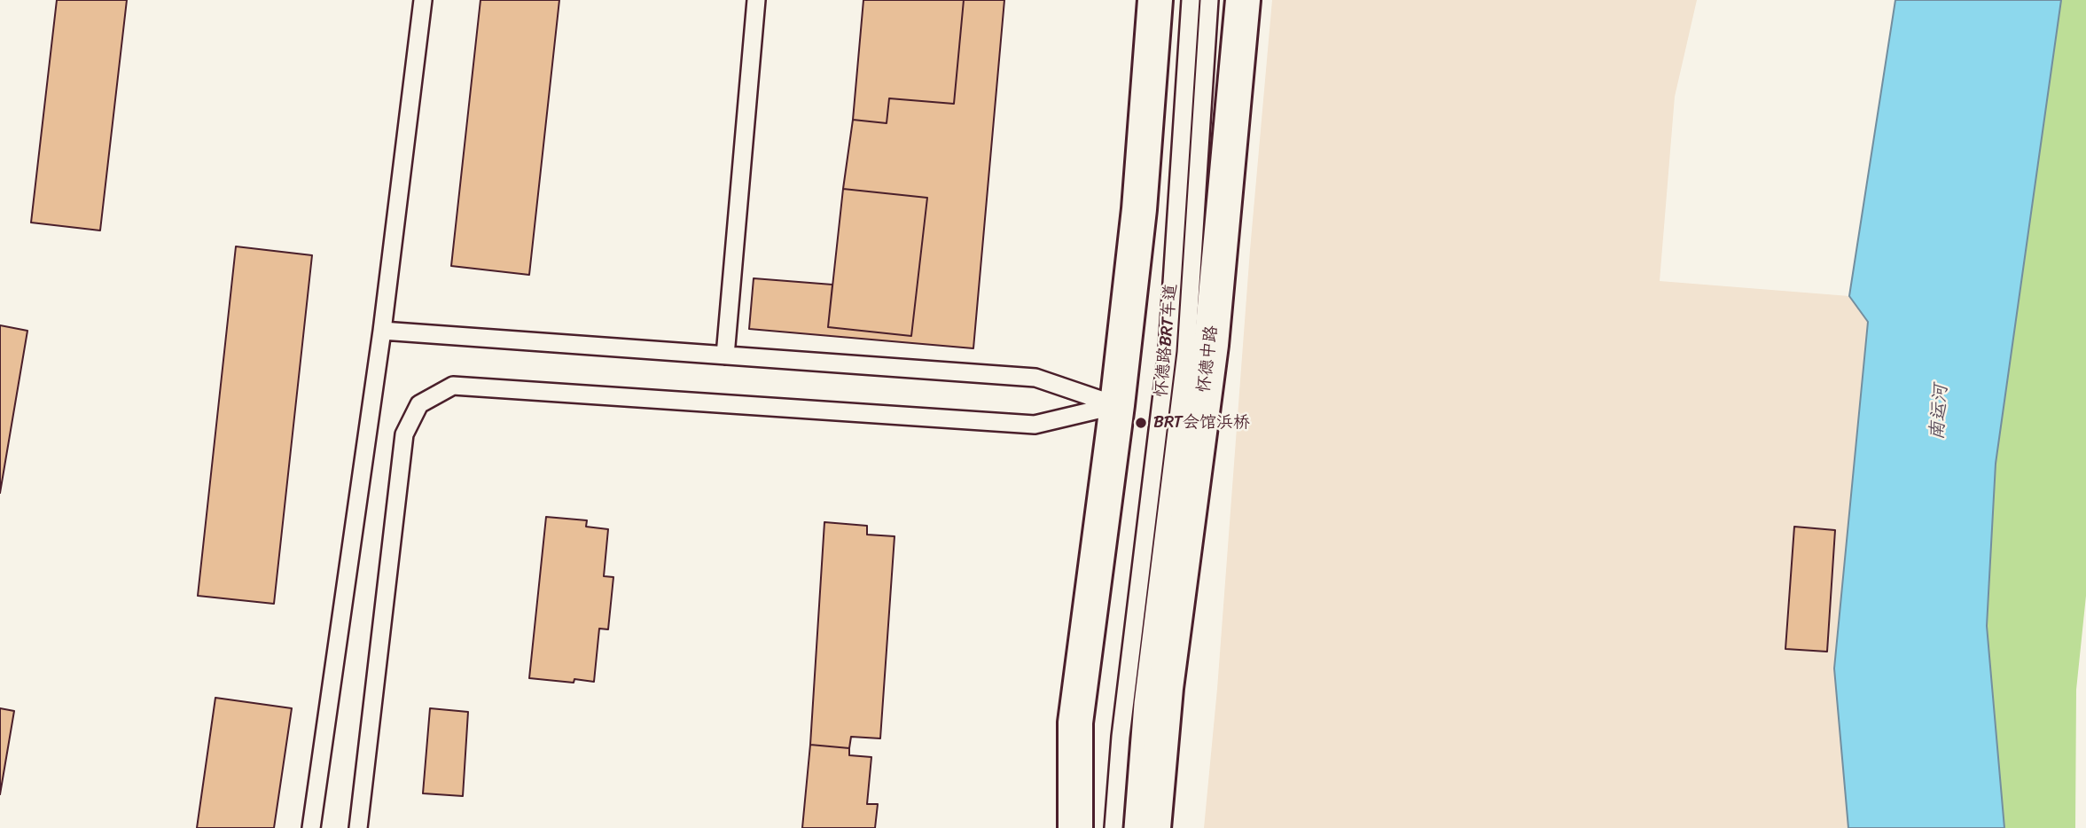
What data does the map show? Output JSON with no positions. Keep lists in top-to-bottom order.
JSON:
{
  "streets": {
    "main road": ["怀德中路"],
    "lane": ["怀德路BRT车道"]
  },
  "water": ["南运河"],
  "places": ["BRT会馆浜桥"]
}
